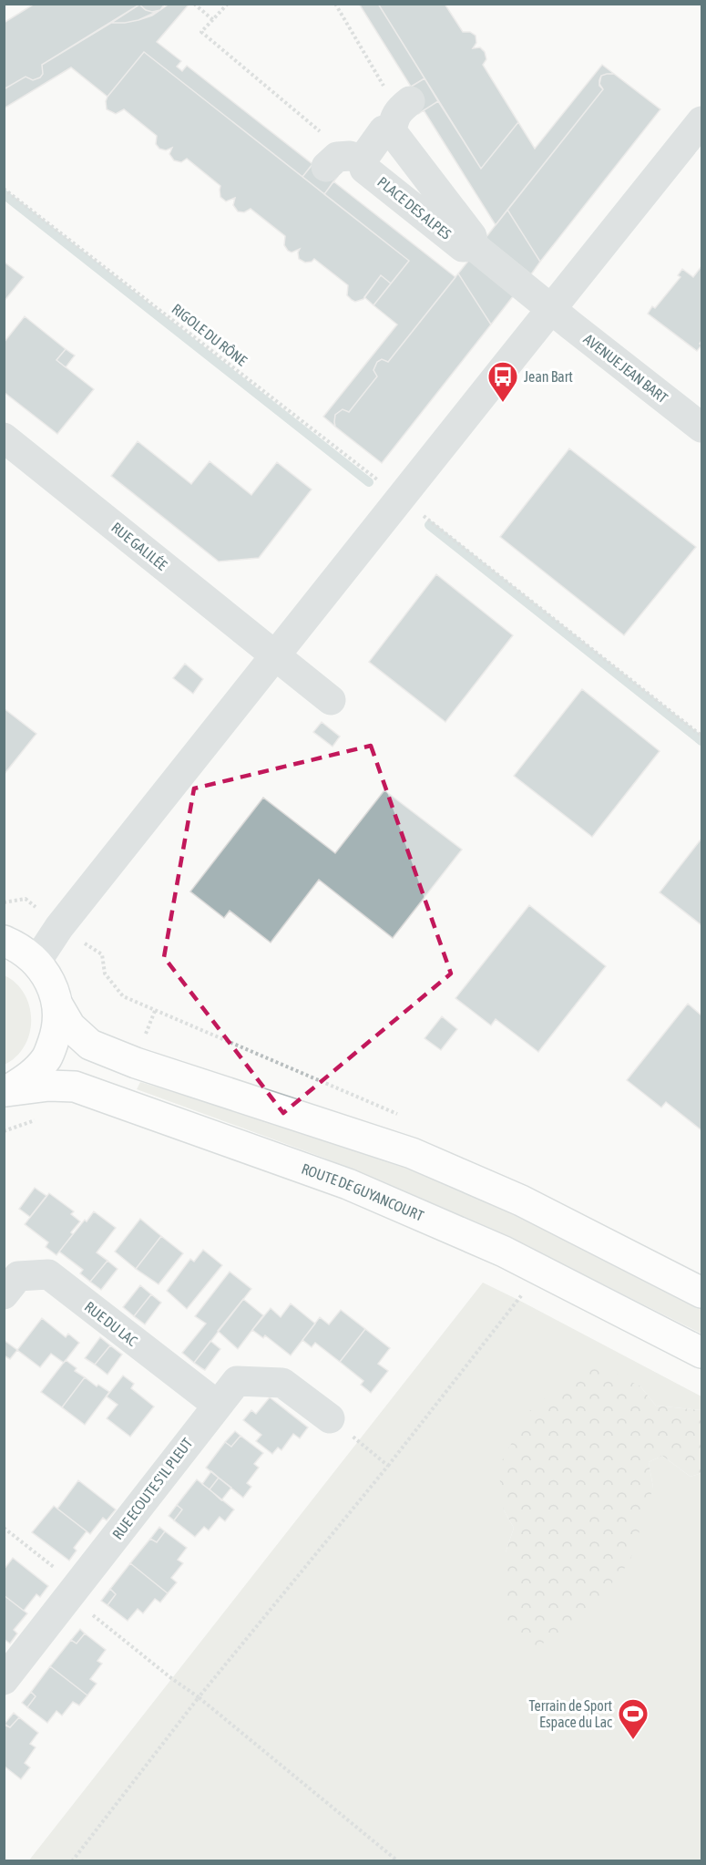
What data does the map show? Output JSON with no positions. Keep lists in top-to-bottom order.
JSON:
{
  "streets": {
    "main road": ["ROUTE DE GUYANCOURT"],
    "street": [
      "PLACE DES ALPES",
      "AVENUE JEAN BART",
      "RUE GALILÉE",
      "RUE DU LAC",
      "RUE ECOUTE S'IL PLEUT"
    ],
    "path": ["RIGOLE DU RÔNE"]
  },
  "crossings": [
    ["PLACE DES ALPES", "AVENUE JEAN BART"],
    ["RUE DU LAC", "RUE ECOUTE S'IL PLEUT"]
  ],
  "places": {
    "bus stop": ["Jean Bart"],
    "sports": ["Terrain de Sport Espace du Lac"]
  }
}
